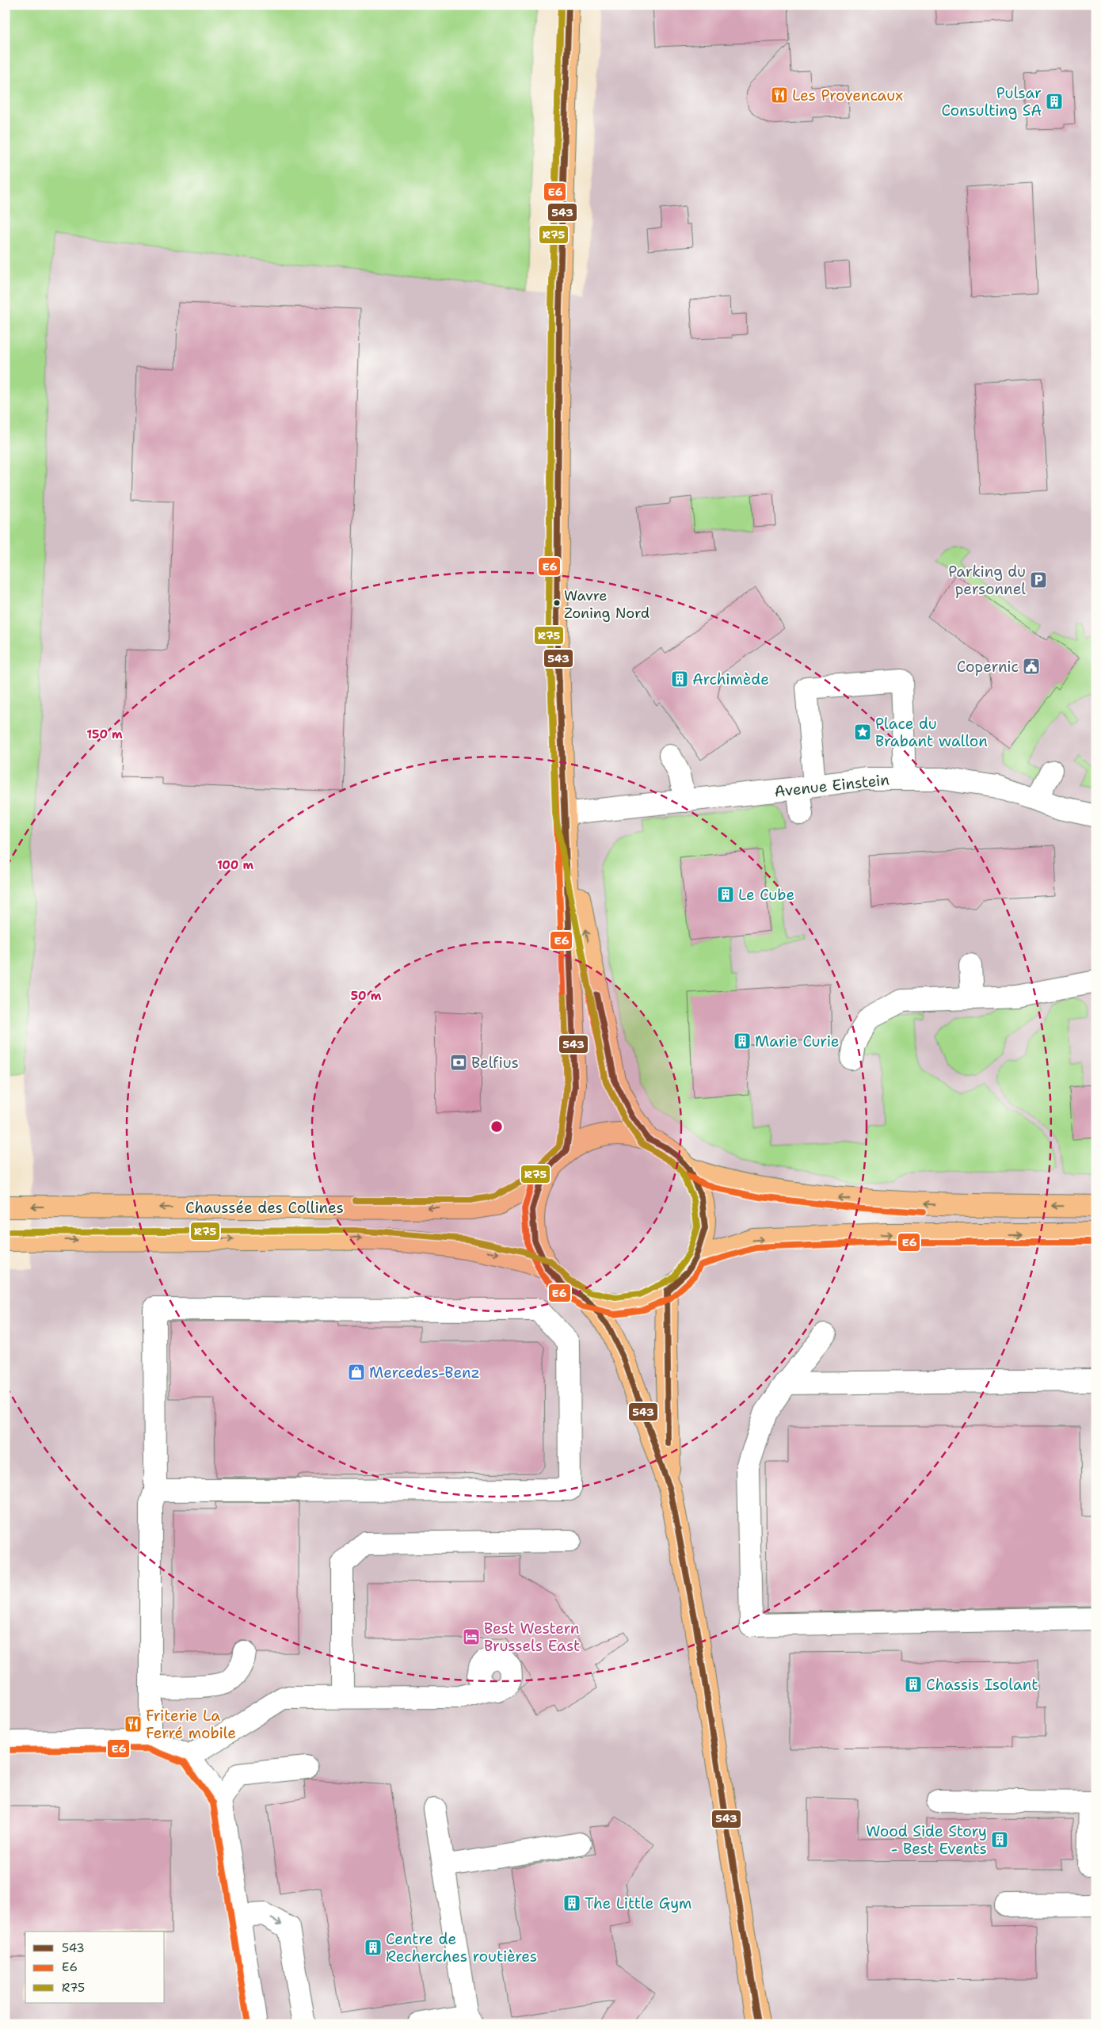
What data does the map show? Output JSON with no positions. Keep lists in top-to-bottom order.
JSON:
{
  "streets": {
    "main road": ["Chaussée des Collines"],
    "street": ["Avenue Einstein"]
  },
  "places": {
    "restaurant": ["Les Provencaux", "Friterie La Ferré mobile"],
    "building": [
      "Pulsar Consulting SA",
      "Archimède",
      "Le Cube",
      "Marie Curie",
      "Chassis Isolant",
      "Wood Side Story - Best Events",
      "The Little Gym",
      "Centre de Recherches routières"
    ],
    "parking": ["Parking du personnel"],
    "other": ["Wavre Zoning Nord"],
    "public building": ["Copernic"],
    "place": ["Place du Brabant wallon"],
    "bank": ["Belfius"],
    "shop": ["Mercedes-Benz"],
    "hotel": ["Best Western Brussels East"]
  },
  "lines": ["transit line 543", "transit line E6", "transit line R75"],
  "legend": ["543", "E6", "R75"],
  "rings": ["150 m", "100 m", "50 m"]
}
